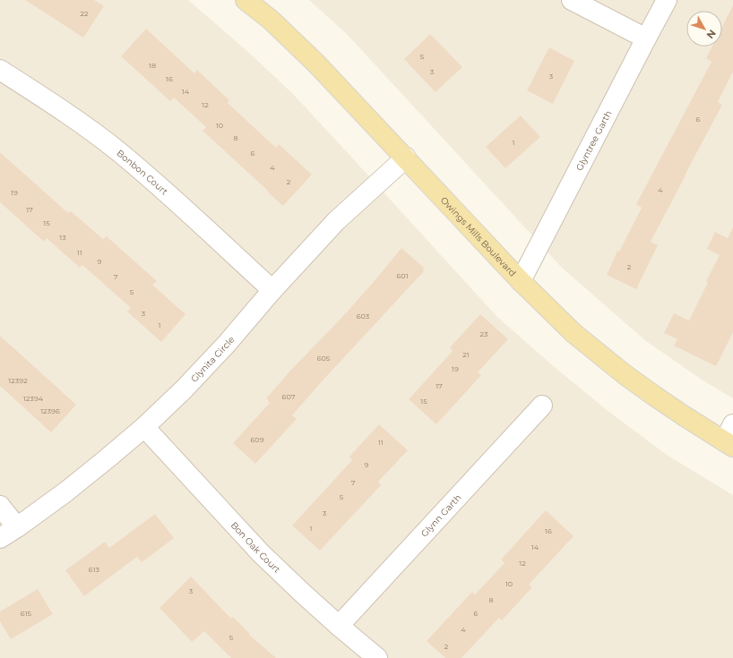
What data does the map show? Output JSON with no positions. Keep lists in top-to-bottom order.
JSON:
{
  "streets": {
    "main road": ["Owings Mills Boulevard"],
    "street": [
      "Glyntree Garth",
      "Bonbon Court",
      "Glynita Circle",
      "Glynn Garth",
      "Bon Oak Court"
    ]
  },
  "crossings": [
    ["Glyntree Garth", "Owings Mills Boulevard"],
    ["Bonbon Court", "Glynita Circle"],
    ["Owings Mills Boulevard", "Glynita Circle"],
    ["Glynita Circle", "Bon Oak Court"],
    ["Glynn Garth", "Bon Oak Court"]
  ],
  "house_numbers": [
    "22",
    "5",
    "18",
    "3",
    "3",
    "16",
    "14",
    "12",
    "6",
    "10",
    "8",
    "1",
    "6",
    "4",
    "2",
    "4",
    "19",
    "17",
    "15",
    "13",
    "11",
    "9",
    "2",
    "601",
    "7",
    "5",
    "3",
    "603",
    "1",
    "23",
    "21",
    "605",
    "19",
    "12392",
    "17",
    "607",
    "12394",
    "15",
    "12396",
    "609",
    "11",
    "9",
    "7",
    "5",
    "3",
    "1",
    "16",
    "14",
    "12",
    "613",
    "10",
    "3",
    "8",
    "615",
    "6",
    "4",
    "5",
    "2"
  ],
  "north": "bottom right"
}
